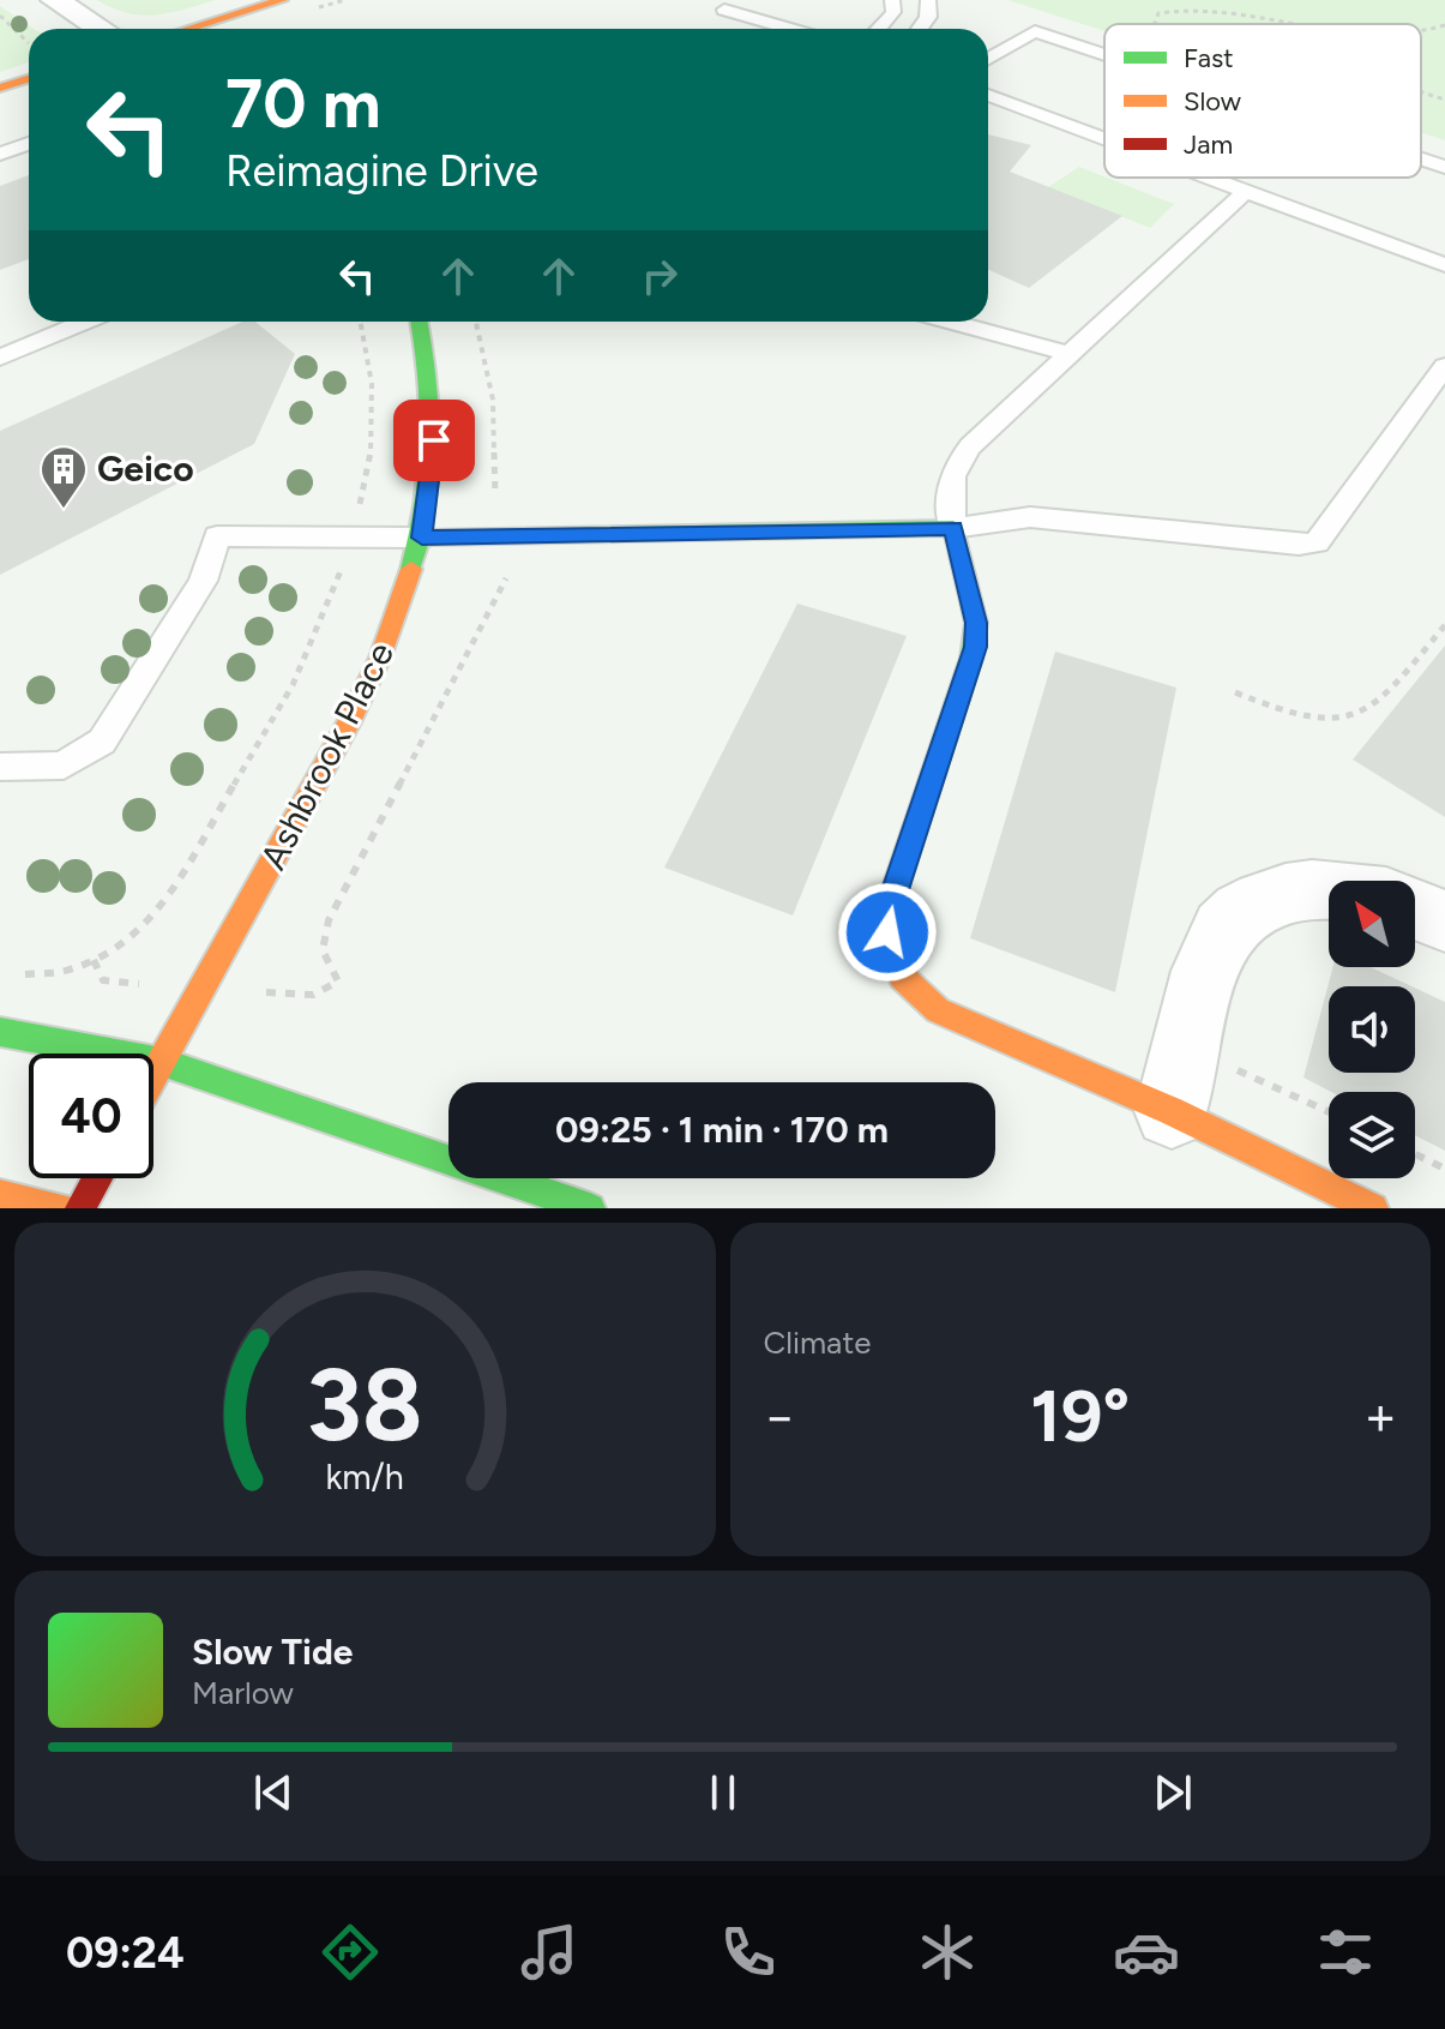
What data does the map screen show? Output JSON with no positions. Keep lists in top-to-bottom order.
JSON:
{
  "streets": {
    "street": ["Ashbrook Place"]
  },
  "places": {
    "building": ["Geico"]
  },
  "legend": ["Fast", "Slow", "Jam"],
  "north": "top left",
  "page": {
    "turn": ["70 m", "Reimagine Drive"],
    "limit": "40",
    "trip": "09:25 · 1 min · 170 m",
    "tile": "Climate",
    "heat": ["−", "19°", "+"],
    "song": ["Slow Tide", "Marlow"],
    "tabs": "09:24",
    "gauge": ["38", "km/h"]
  }
}
